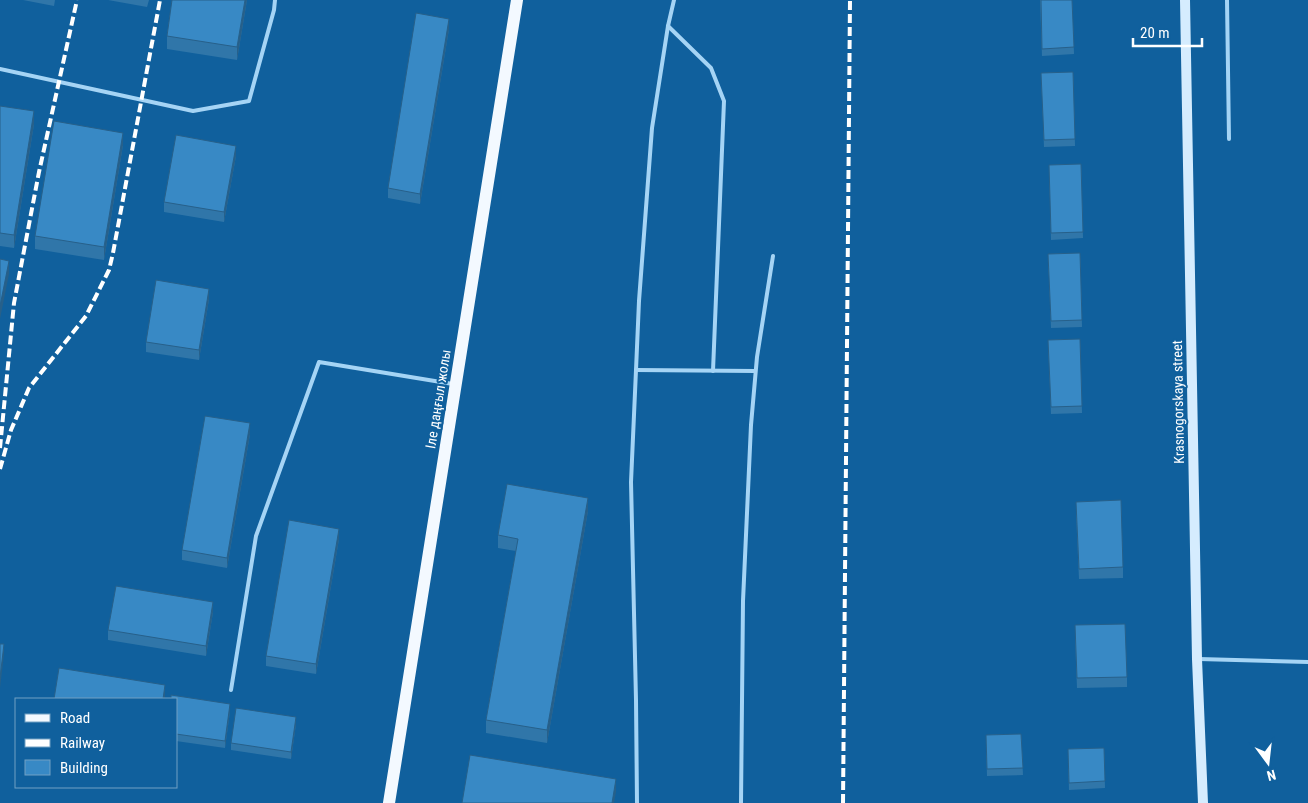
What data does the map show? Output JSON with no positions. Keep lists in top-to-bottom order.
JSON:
{
  "streets": {
    "main road": ["Іле даңғыл жолы"],
    "street": ["Krasnogorskaya street"]
  },
  "legend": ["Road", "Railway", "Building"],
  "scale_bar": "20 m",
  "north": "bottom"
}
